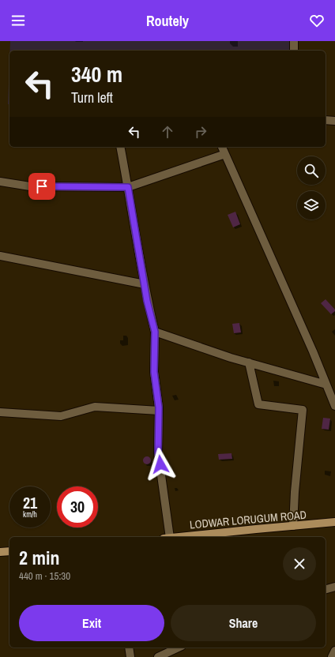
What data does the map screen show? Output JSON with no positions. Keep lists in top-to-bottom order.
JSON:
{
  "streets": {
    "main road": ["LODWAR LORUGUM ROAD"]
  },
  "page": {
    "header": "Routely",
    "turn": ["340 m", "Turn left"],
    "speed": "21 km/h",
    "limit": "30",
    "heading": ["2 min", "440 m · 15:30"],
    "buttons": ["Exit", "Share"]
  }
}
